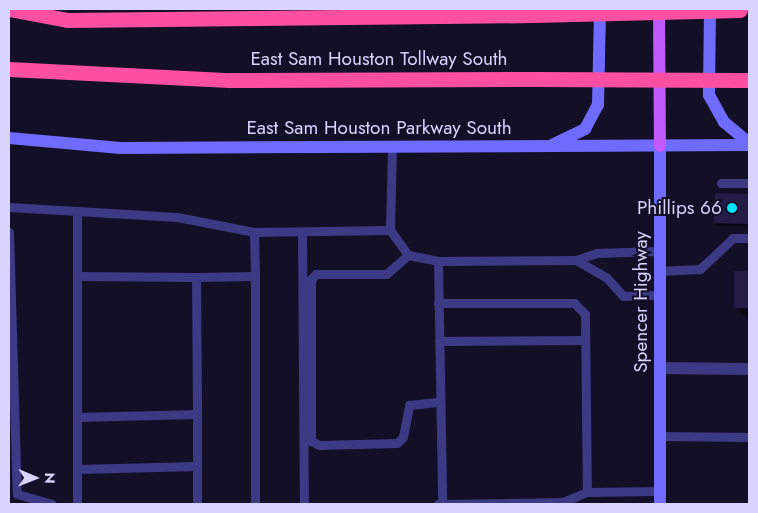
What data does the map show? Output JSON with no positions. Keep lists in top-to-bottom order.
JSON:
{
  "streets": {
    "highway": ["East Sam Houston Tollway South"],
    "main road": ["East Sam Houston Parkway South", "Spencer Highway"]
  },
  "crossings": [
    ["East Sam Houston Parkway South", "Spencer Highway"]
  ],
  "places": ["Phillips 66"],
  "north": "right"
}
